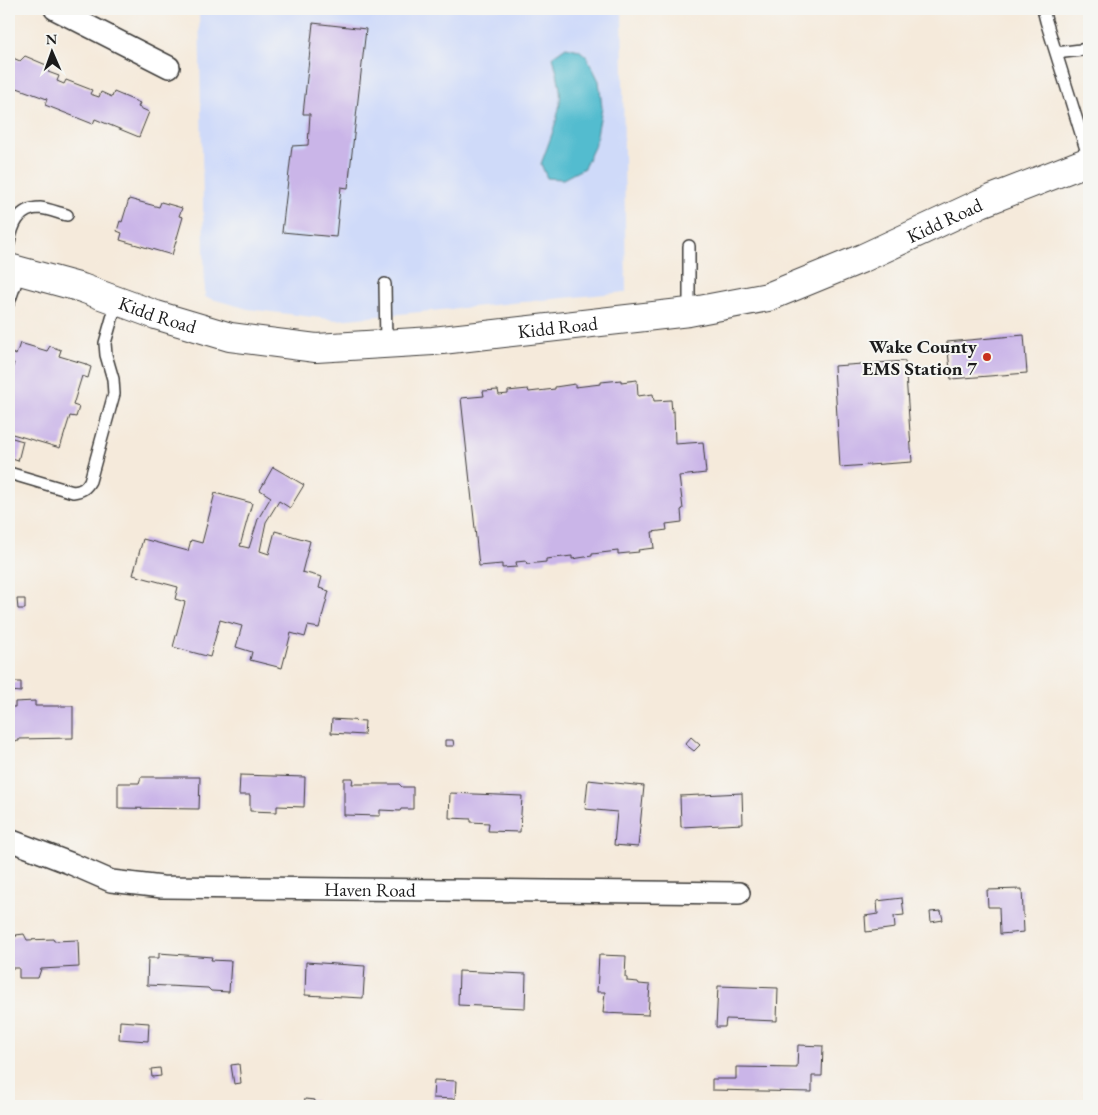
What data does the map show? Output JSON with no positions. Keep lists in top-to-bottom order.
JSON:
{
  "streets": {
    "street": ["Kidd Road", "Haven Road"]
  },
  "places": ["Wake County EMS Station 7"],
  "north": "top"
}
